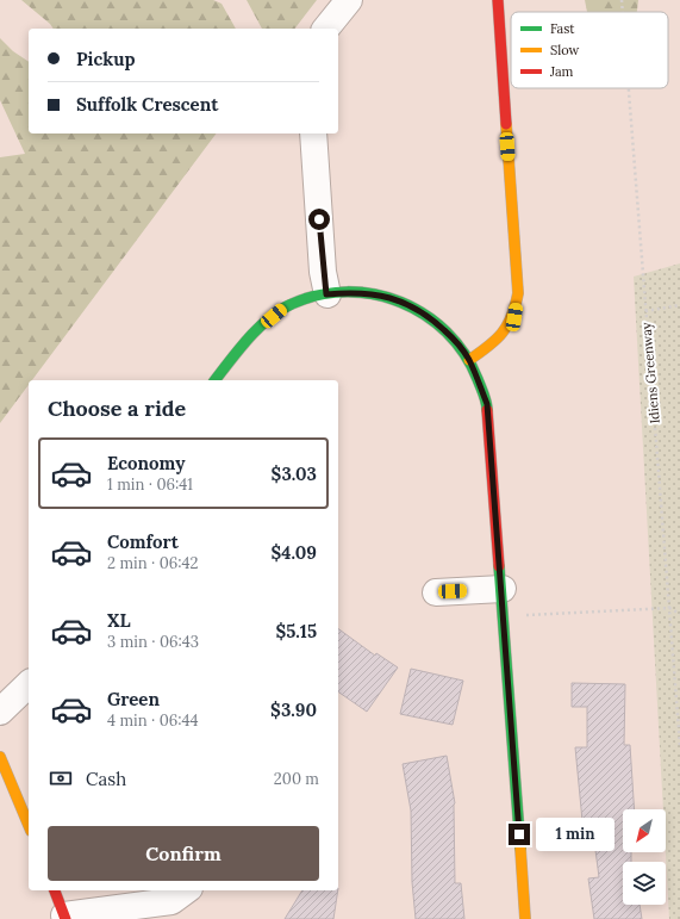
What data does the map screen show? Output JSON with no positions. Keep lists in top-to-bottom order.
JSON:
{
  "streets": {
    "path": ["Idiens Greenway"]
  },
  "legend": ["Fast", "Slow", "Jam"],
  "north": "bottom left",
  "page": {
    "banner": ["Pickup", "Suffolk Crescent"],
    "heading": "Choose a ride",
    "list": [
      {
        "name": "Economy",
        "note": "1 min · 06:41",
        "value": "$3.03"
      },
      {
        "name": "Comfort",
        "note": "2 min · 06:42",
        "value": "$4.09"
      },
      {
        "name": "XL",
        "note": "3 min · 06:43",
        "value": "$5.15"
      },
      {
        "name": "Green",
        "note": "4 min · 06:44",
        "value": "$3.90"
      }
    ],
    "pay": ["Cash", "200 m"],
    "buttons": "Confirm",
    "bubble": "1 min"
  }
}
